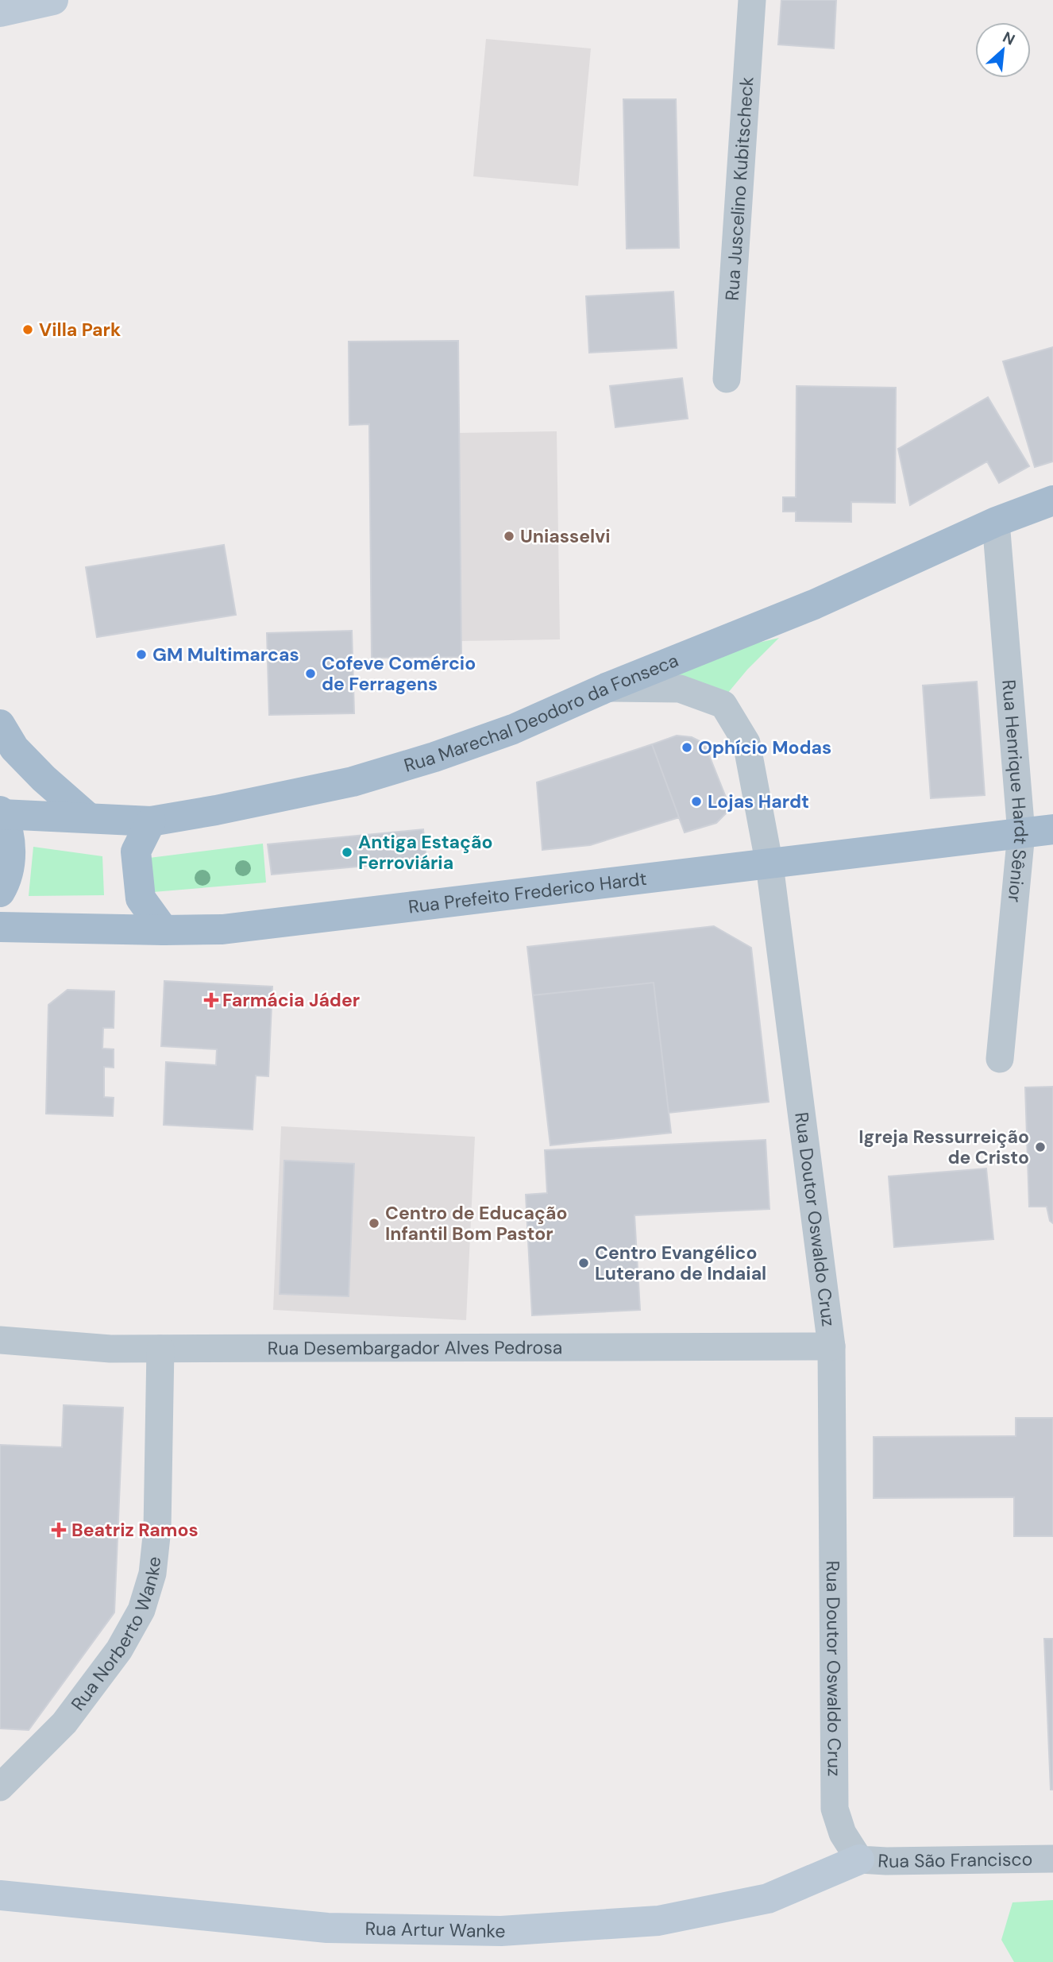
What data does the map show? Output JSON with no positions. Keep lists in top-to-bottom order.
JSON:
{
  "streets": {
    "main road": ["Rua Marechal Deodoro da Fonseca", "Rua Prefeito Frederico Hardt"],
    "street": [
      "Rua Juscelino Kubitscheck",
      "Rua Henrique Hardt Sênior",
      "Rua Doutor Oswaldo Cruz",
      "Rua Desembargador Alves Pedrosa",
      "Rua Norberto Wanke",
      "Rua São Francisco",
      "Rua Artur Wanke"
    ]
  },
  "crossings": [
    ["Rua Marechal Deodoro da Fonseca", "Rua Henrique Hardt Sênior"],
    ["Rua Marechal Deodoro da Fonseca", "Rua Doutor Oswaldo Cruz"],
    ["Rua Henrique Hardt Sênior", "Rua Prefeito Frederico Hardt"],
    ["Rua Prefeito Frederico Hardt", "Rua Doutor Oswaldo Cruz"],
    ["Rua Doutor Oswaldo Cruz", "Rua Desembargador Alves Pedrosa"],
    ["Rua Doutor Oswaldo Cruz", "Rua São Francisco"],
    ["Rua Doutor Oswaldo Cruz", "Rua Artur Wanke"],
    ["Rua Desembargador Alves Pedrosa", "Rua Norberto Wanke"],
    ["Rua São Francisco", "Rua Artur Wanke"]
  ],
  "places": {
    "other": [
      "Villa Park",
      "Uniasselvi",
      "GM Multimarcas",
      "Cofeve Comércio de Ferragens",
      "Ophício Modas",
      "Lojas Hardt",
      "Antiga Estação Ferroviária",
      "Igreja Ressurreição de Cristo",
      "Centro de Educação Infantil Bom Pastor",
      "Centro Evangélico Luterano de Indaial"
    ],
    "health": ["Farmácia Jáder", "Beatriz Ramos"]
  },
  "north": "top right"
}
